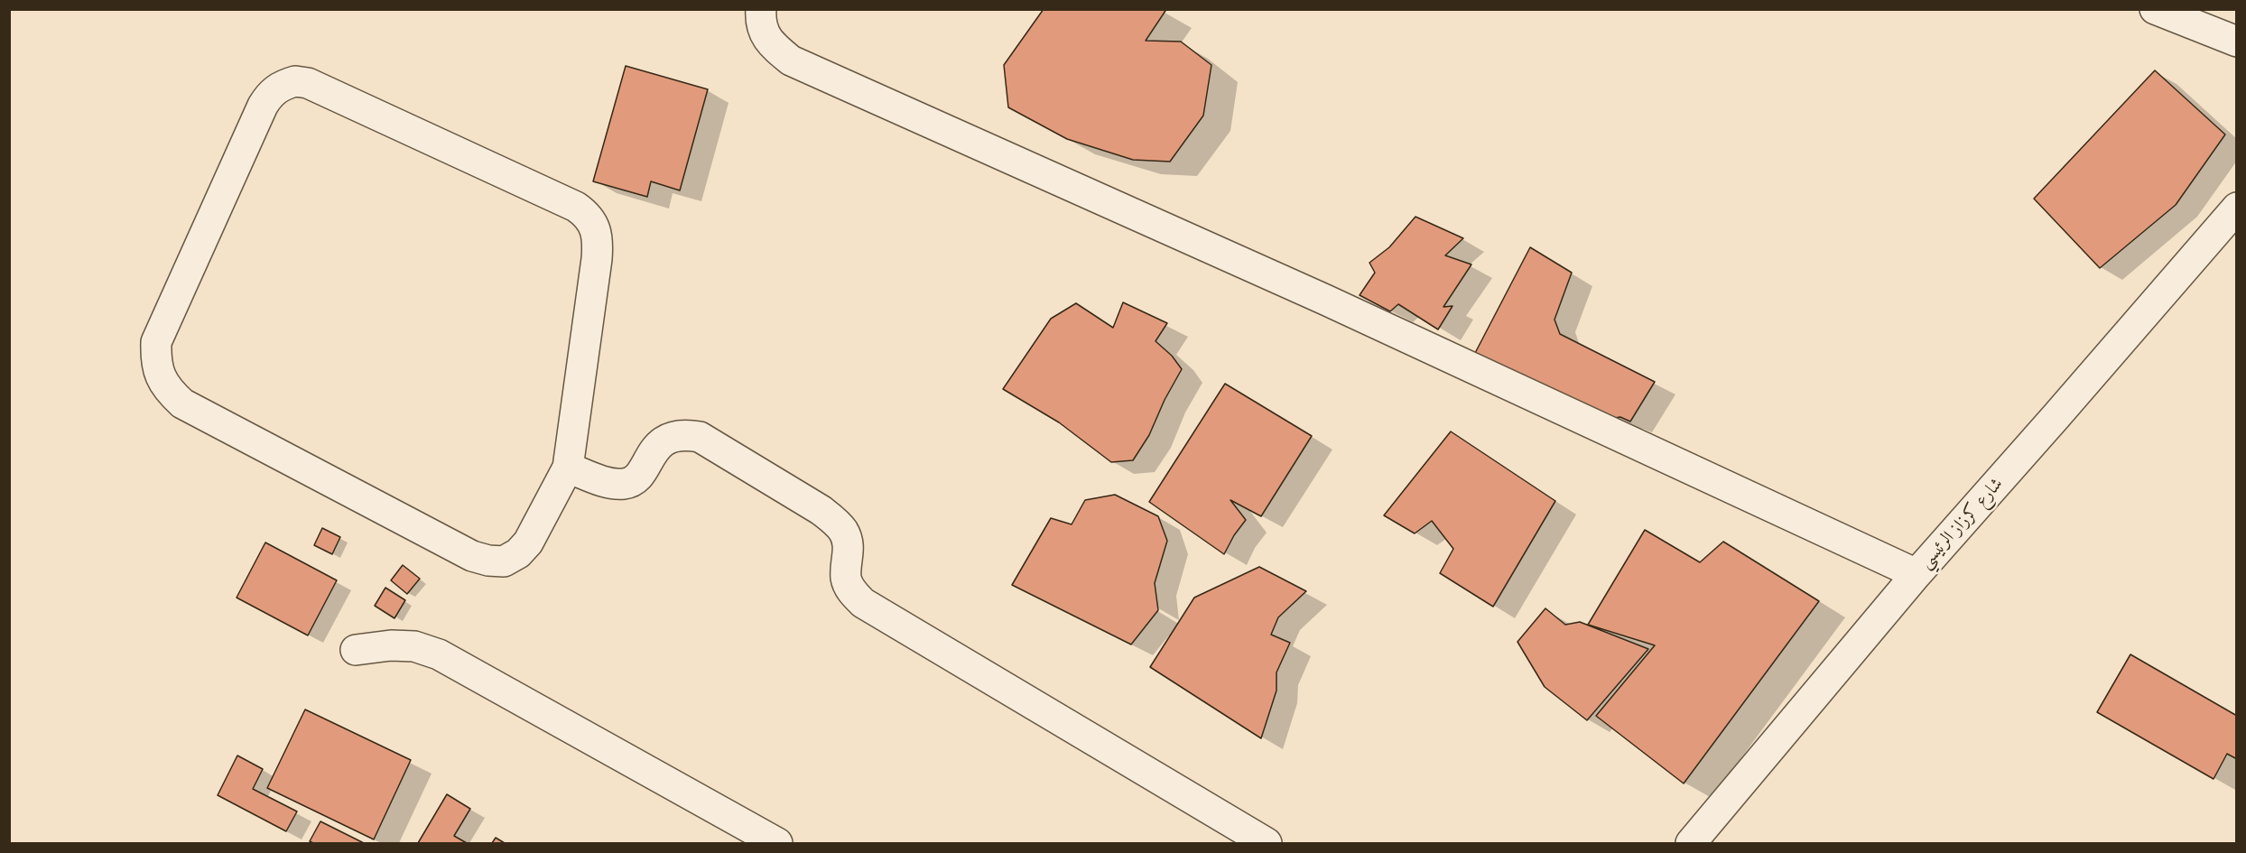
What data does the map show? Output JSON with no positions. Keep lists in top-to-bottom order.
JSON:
{
  "streets": {
    "street": ["شارع كرزاز الرئيسي"]
  }
}
